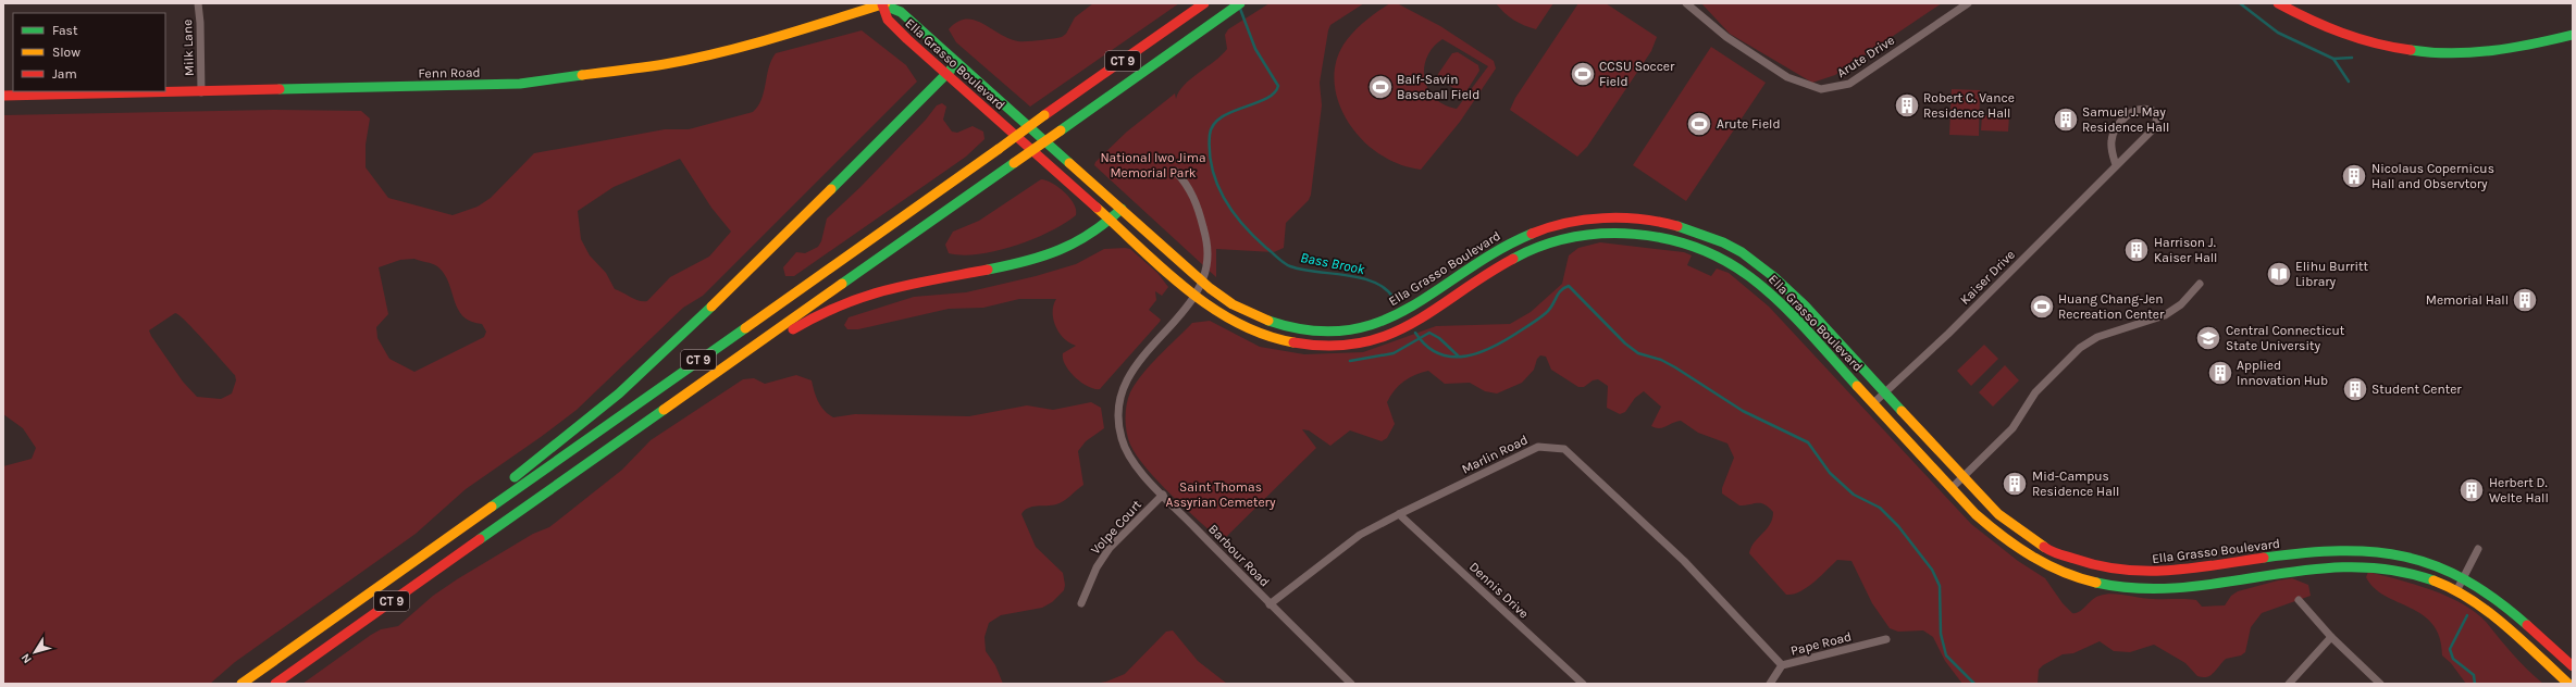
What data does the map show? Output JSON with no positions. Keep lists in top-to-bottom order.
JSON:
{
  "streets": {
    "main road": ["CT 9", "Ella Grasso Boulevard", "Fenn Road"],
    "street": [
      "Milk Lane",
      "Arute Drive",
      "Kaiser Drive",
      "Marlin Road",
      "Volpe Court",
      "Barbour Road",
      "Dennis Drive",
      "Pape Road"
    ]
  },
  "crossings": [
    ["Milk Lane", "Fenn Road"],
    ["Ella Grasso Boulevard", "Fenn Road"],
    ["Ella Grasso Boulevard", "Kaiser Drive"],
    ["Ella Grasso Boulevard", "Barbour Road"],
    ["Marlin Road", "Barbour Road"],
    ["Marlin Road", "Dennis Drive"],
    ["Marlin Road", "Pape Road"],
    ["Volpe Court", "Barbour Road"]
  ],
  "water": ["Bass Brook"],
  "parks": ["National Iwo Jima Memorial Park", "Saint Thomas Assyrian Cemetery"],
  "places": {
    "sports": [
      "CCSU Soccer Field",
      "Balf-Savin Baseball Field",
      "Arute Field",
      "Huang Chang-Jen Recreation Center"
    ],
    "building": [
      "Robert C. Vance Residence Hall",
      "Samuel J. May Residence Hall",
      "Nicolaus Copernicus Hall and Observtory",
      "Harrison J. Kaiser Hall",
      "Memorial Hall",
      "Applied Innovation Hub",
      "Student Center",
      "Mid-Campus Residence Hall",
      "Herbert D. Welte Hall"
    ],
    "library": ["Elihu Burritt Library"],
    "school or university": ["Central Connecticut State University"]
  },
  "legend": ["Fast", "Slow", "Jam"],
  "north": "bottom left"
}
